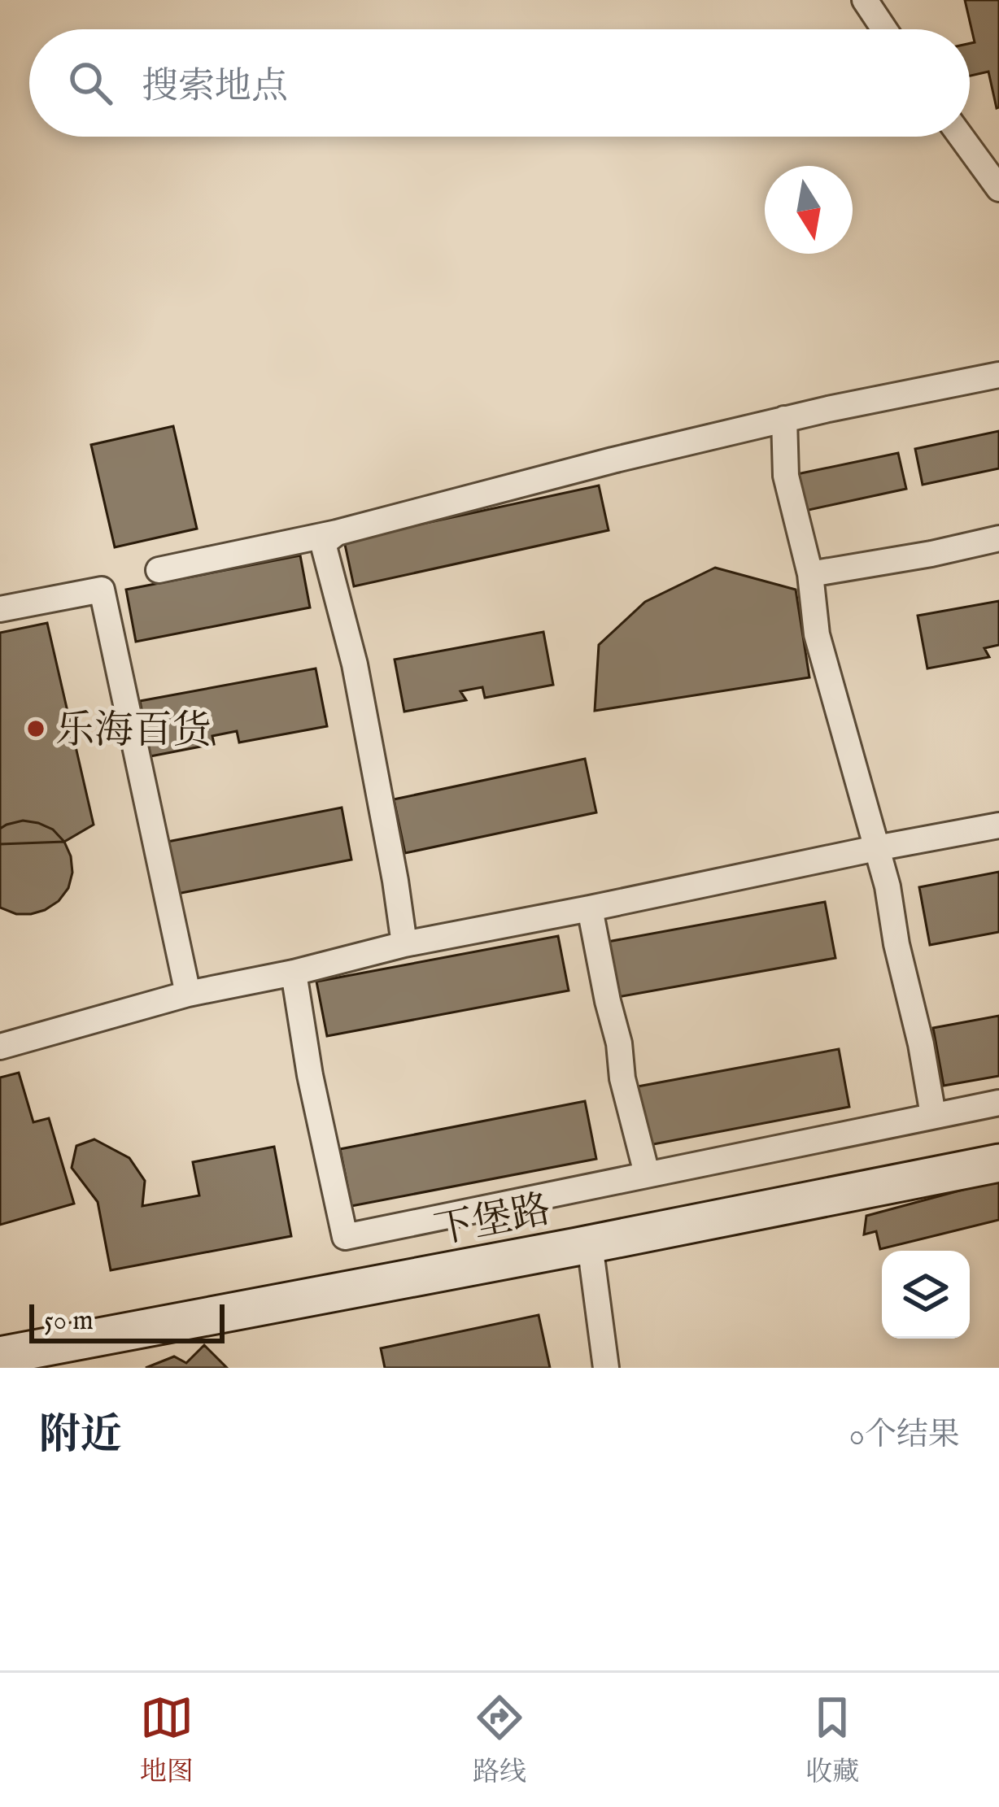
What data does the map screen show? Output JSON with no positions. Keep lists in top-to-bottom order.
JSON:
{
  "streets": {
    "street": ["下堡路"]
  },
  "places": ["乐海百货"],
  "scale_bar": "50 m",
  "north": "bottom",
  "page": {
    "search": "搜索地点",
    "scale": "50 m",
    "heading": ["附近", "0个结果"],
    "nav": ["地图", "路线", "收藏"]
  }
}
